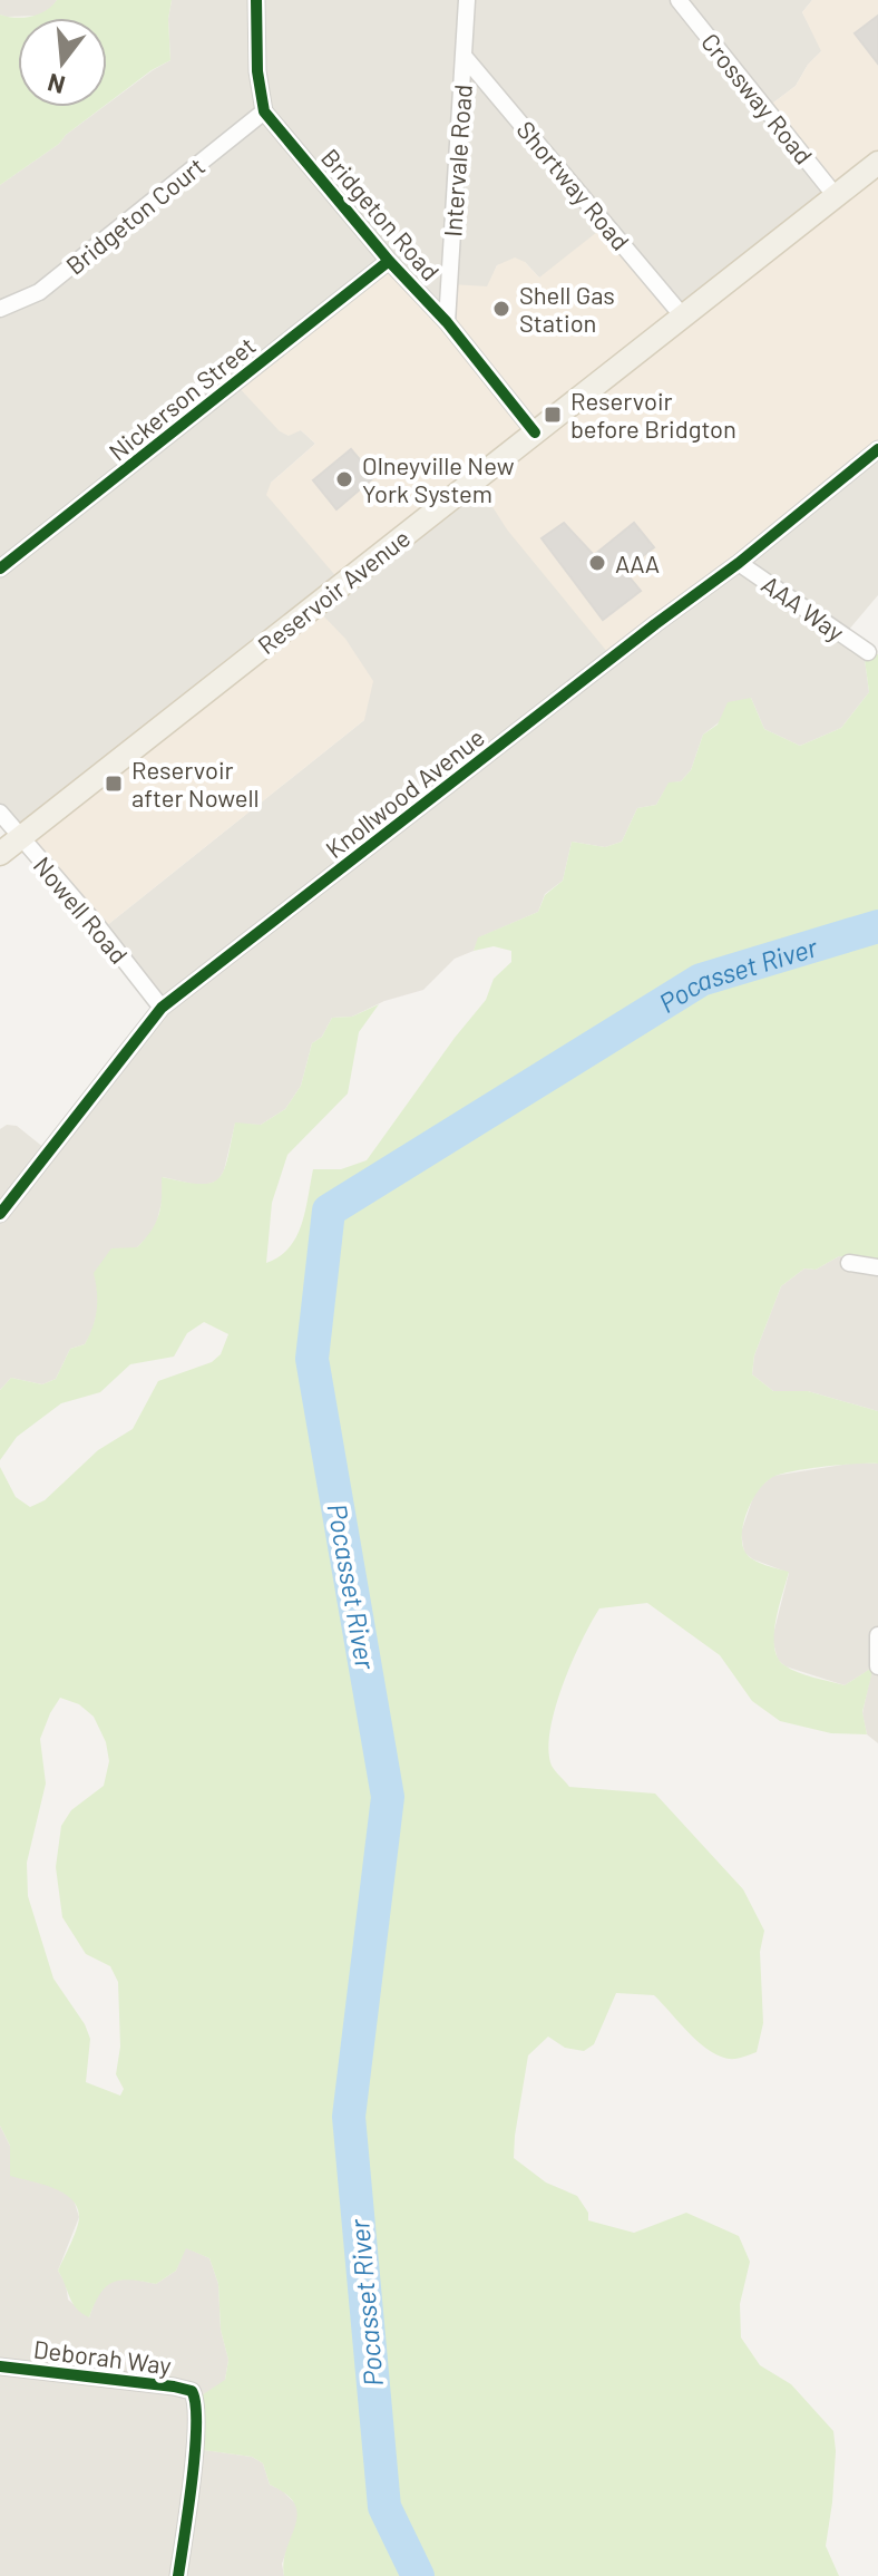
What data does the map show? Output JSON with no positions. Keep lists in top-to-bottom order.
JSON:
{
  "streets": {
    "main road": ["Reservoir Avenue"],
    "street": [
      "Crossway Road",
      "Intervale Road",
      "Shortway Road",
      "Bridgeton Road",
      "Bridgeton Court",
      "Nickerson Street",
      "AAA Way",
      "Knollwood Avenue",
      "Nowell Road",
      "Deborah Way"
    ]
  },
  "crossings": [
    ["Crossway Road", "Reservoir Avenue"],
    ["Intervale Road", "Shortway Road"],
    ["Intervale Road", "Bridgeton Road"],
    ["Shortway Road", "Reservoir Avenue"],
    ["Bridgeton Road", "Bridgeton Court"],
    ["Bridgeton Road", "Nickerson Street"],
    ["Bridgeton Road", "Reservoir Avenue"],
    ["Reservoir Avenue", "Nowell Road"],
    ["AAA Way", "Knollwood Avenue"],
    ["Knollwood Avenue", "Nowell Road"]
  ],
  "water": ["Pocasset River"],
  "places": {
    "other": ["Shell Gas Station", "Olneyville New York System", "AAA"],
    "transit": ["Reservoir before Bridgton", "Reservoir after Nowell"]
  },
  "north": "bottom"
}
